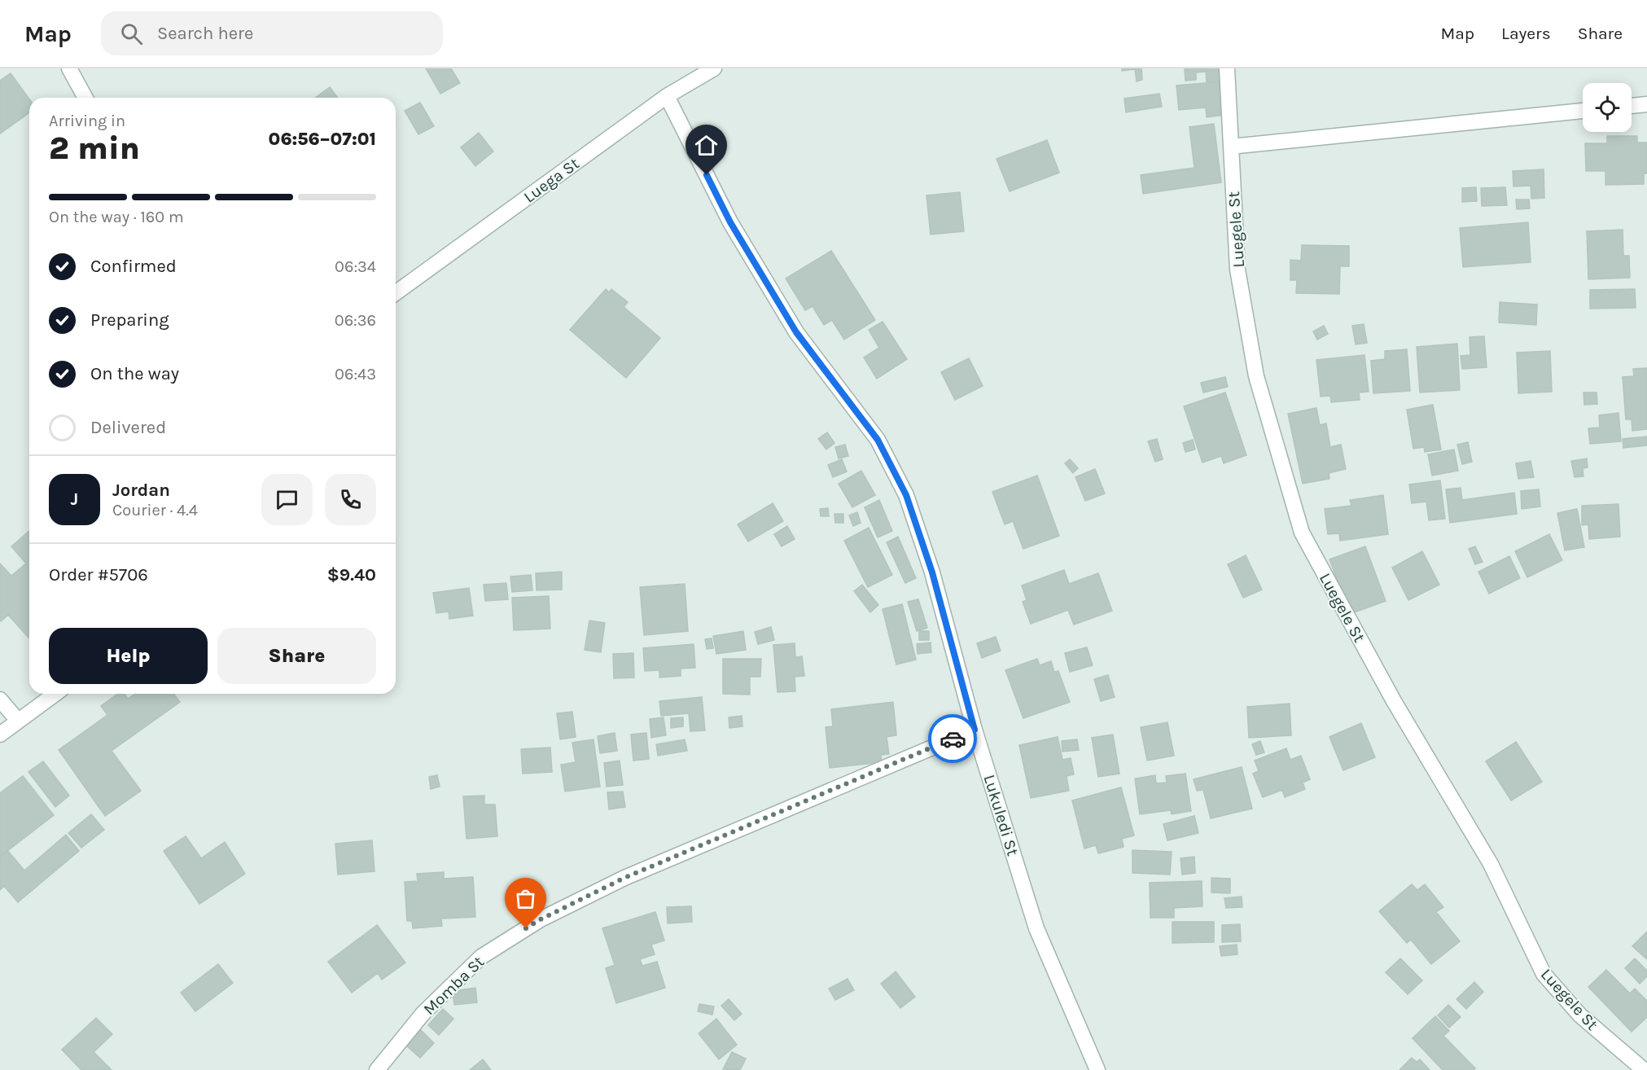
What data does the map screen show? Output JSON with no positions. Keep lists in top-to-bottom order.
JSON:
{
  "streets": {
    "street": [
      "Luega St",
      "Luegele St",
      "Lukuledi St",
      "Momba St"
    ]
  },
  "crossings": [
    ["Luega St", "Lukuledi St"],
    ["Lukuledi St", "Momba St"]
  ],
  "page": {
    "header": "Map",
    "search": "Search here",
    "nav": ["Map", "Layers", "Share"],
    "heading": ["2 min", "Arriving in", "06:56–07:01"],
    "panel": [
      "Jordan",
      "Courier · 4.4",
      "Order #5706",
      "$9.40"
    ],
    "bar": "On the way · 160 m",
    "list": [
      ["Confirmed", "06:34"],
      ["Preparing", "06:36"],
      ["On the way", "06:43"],
      "Delivered"
    ],
    "round": "J",
    "buttons": ["Help", "Share"]
  }
}
